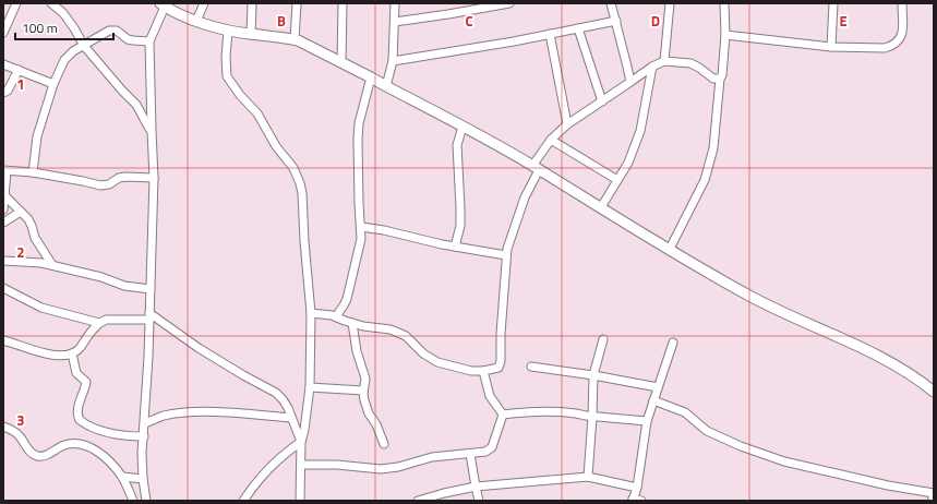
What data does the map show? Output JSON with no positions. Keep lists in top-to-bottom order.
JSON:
{
  "scale_bar": "100 m",
  "grid": {
    "columns": [
      "B",
      "C",
      "D",
      "E"
    ],
    "rows": ["1", "2", "3"]
  }
}
